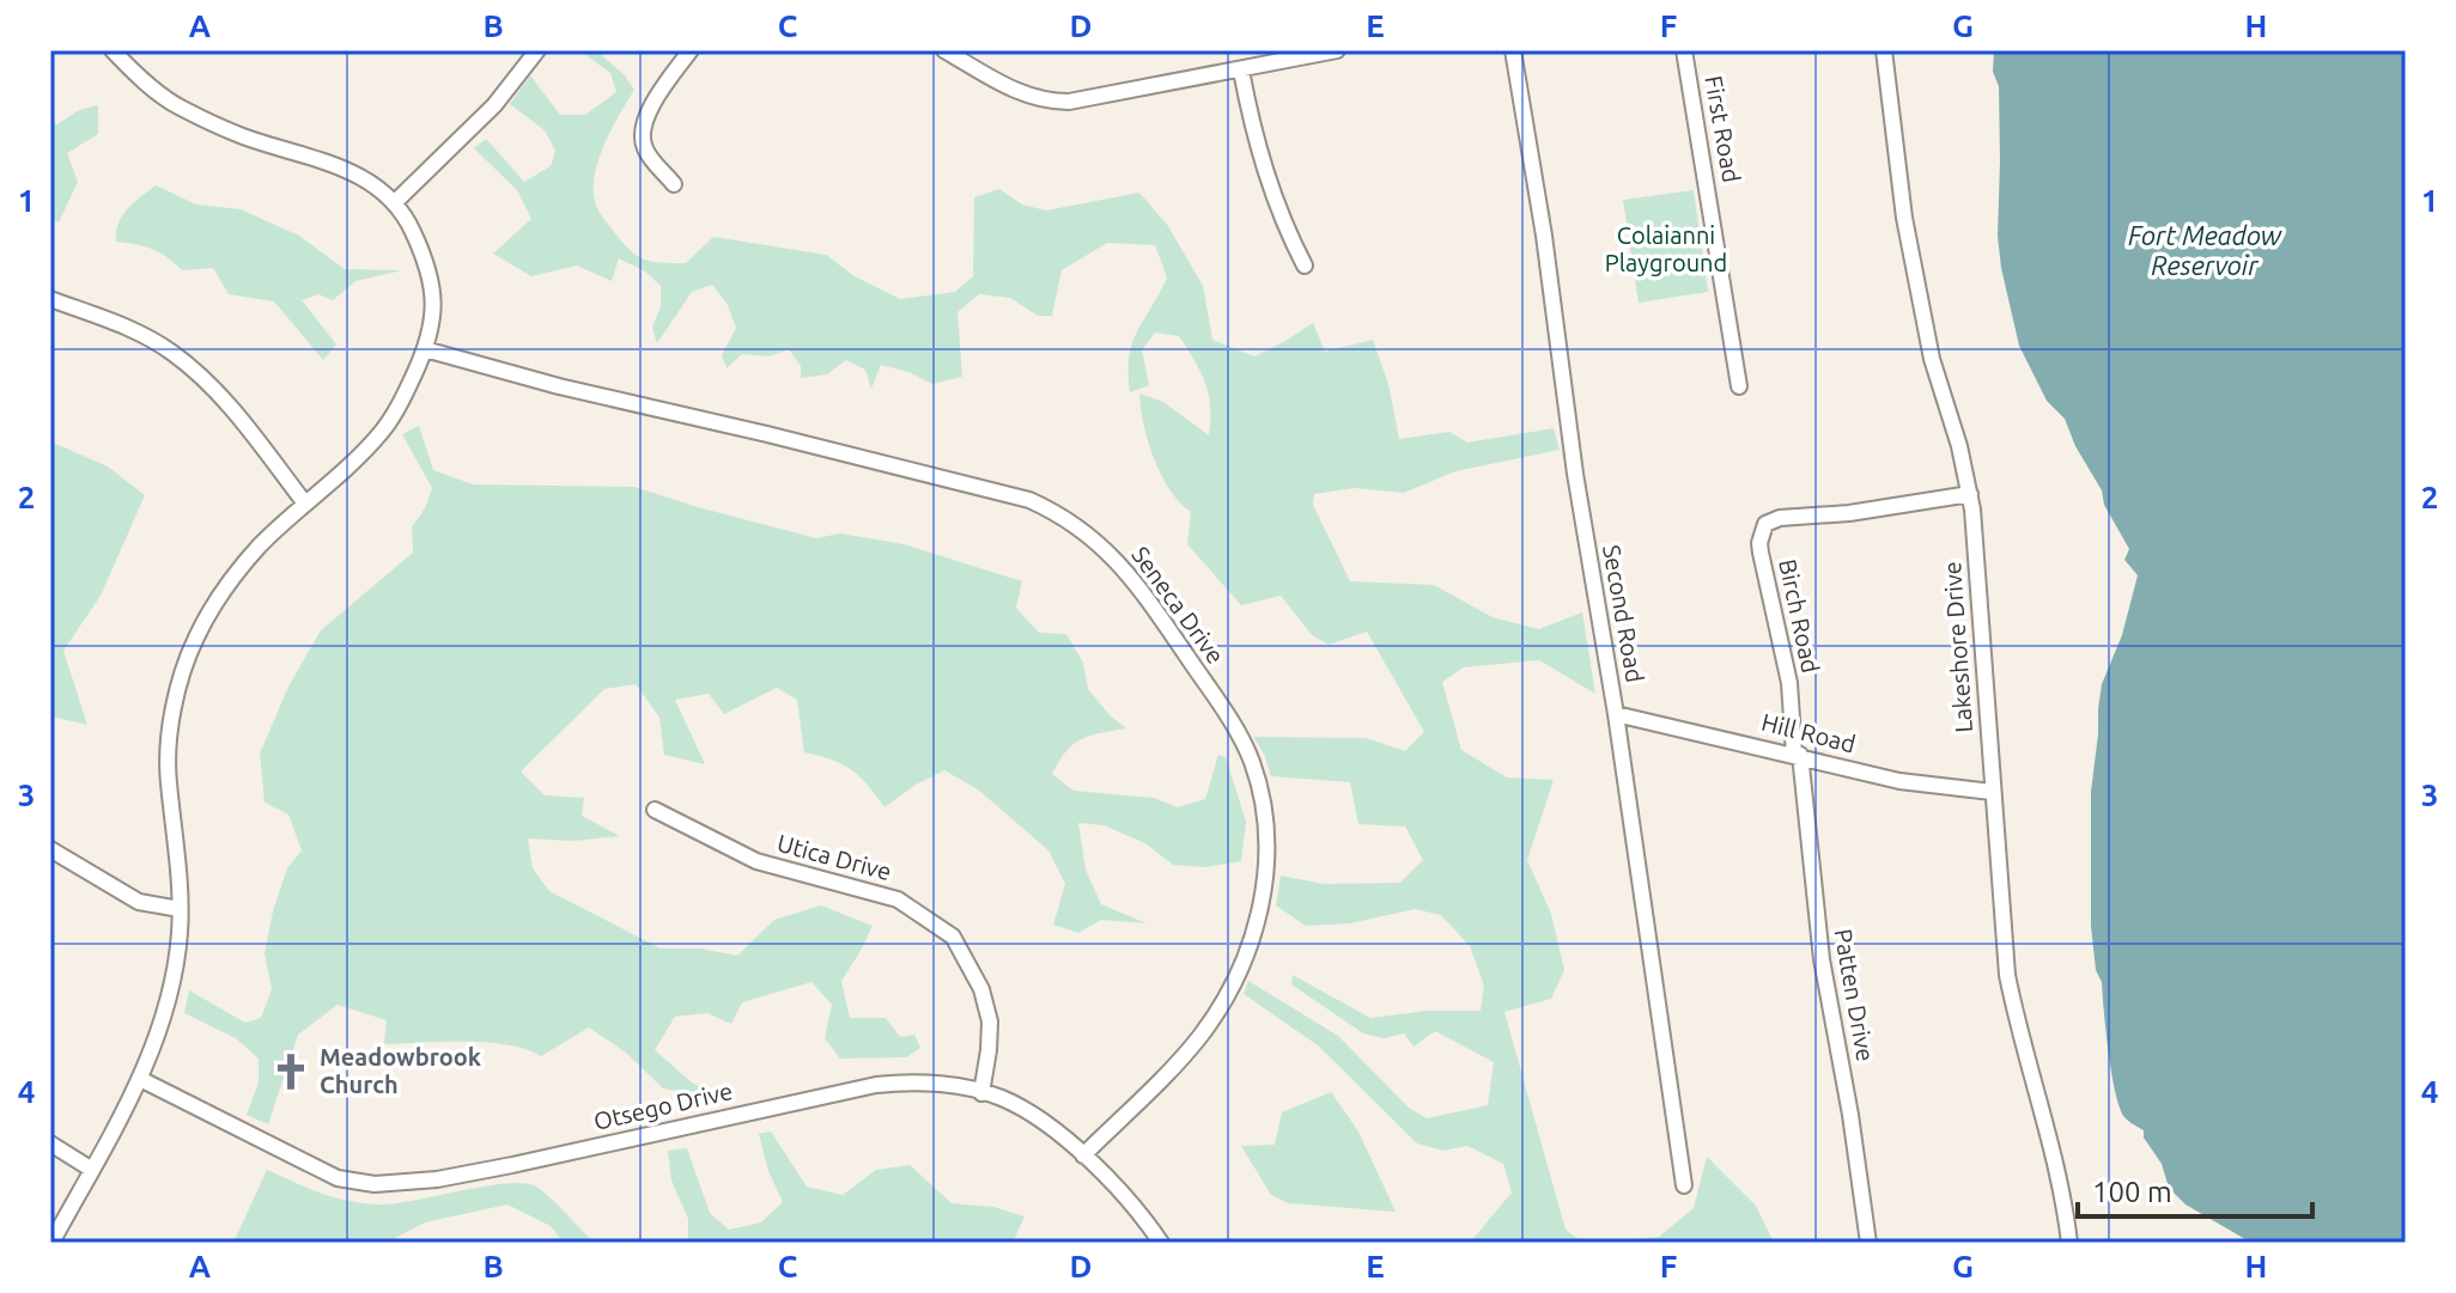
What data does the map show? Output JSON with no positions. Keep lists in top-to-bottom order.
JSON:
{
  "streets": {
    "street": [
      "First Road",
      "Seneca Drive",
      "Second Road",
      "Birch Road",
      "Lakeshore Drive",
      "Hill Road",
      "Utica Drive",
      "Patten Drive",
      "Otsego Drive"
    ]
  },
  "crossings": [
    ["Seneca Drive", "Otsego Drive"],
    ["Second Road", "Hill Road"],
    ["Birch Road", "Lakeshore Drive"],
    ["Birch Road", "Hill Road"],
    ["Birch Road", "Patten Drive"],
    ["Lakeshore Drive", "Hill Road"],
    ["Hill Road", "Patten Drive"],
    ["Utica Drive", "Otsego Drive"]
  ],
  "water": ["Fort Meadow Reservoir"],
  "parks": ["Colaianni Playground"],
  "places": {
    "church": ["Meadowbrook Church"]
  },
  "scale_bar": "100 m",
  "grid": {
    "columns": [
      "A",
      "B",
      "C",
      "D",
      "E",
      "F",
      "G",
      "H"
    ],
    "rows": [
      "1",
      "2",
      "3",
      "4"
    ]
  }
}
